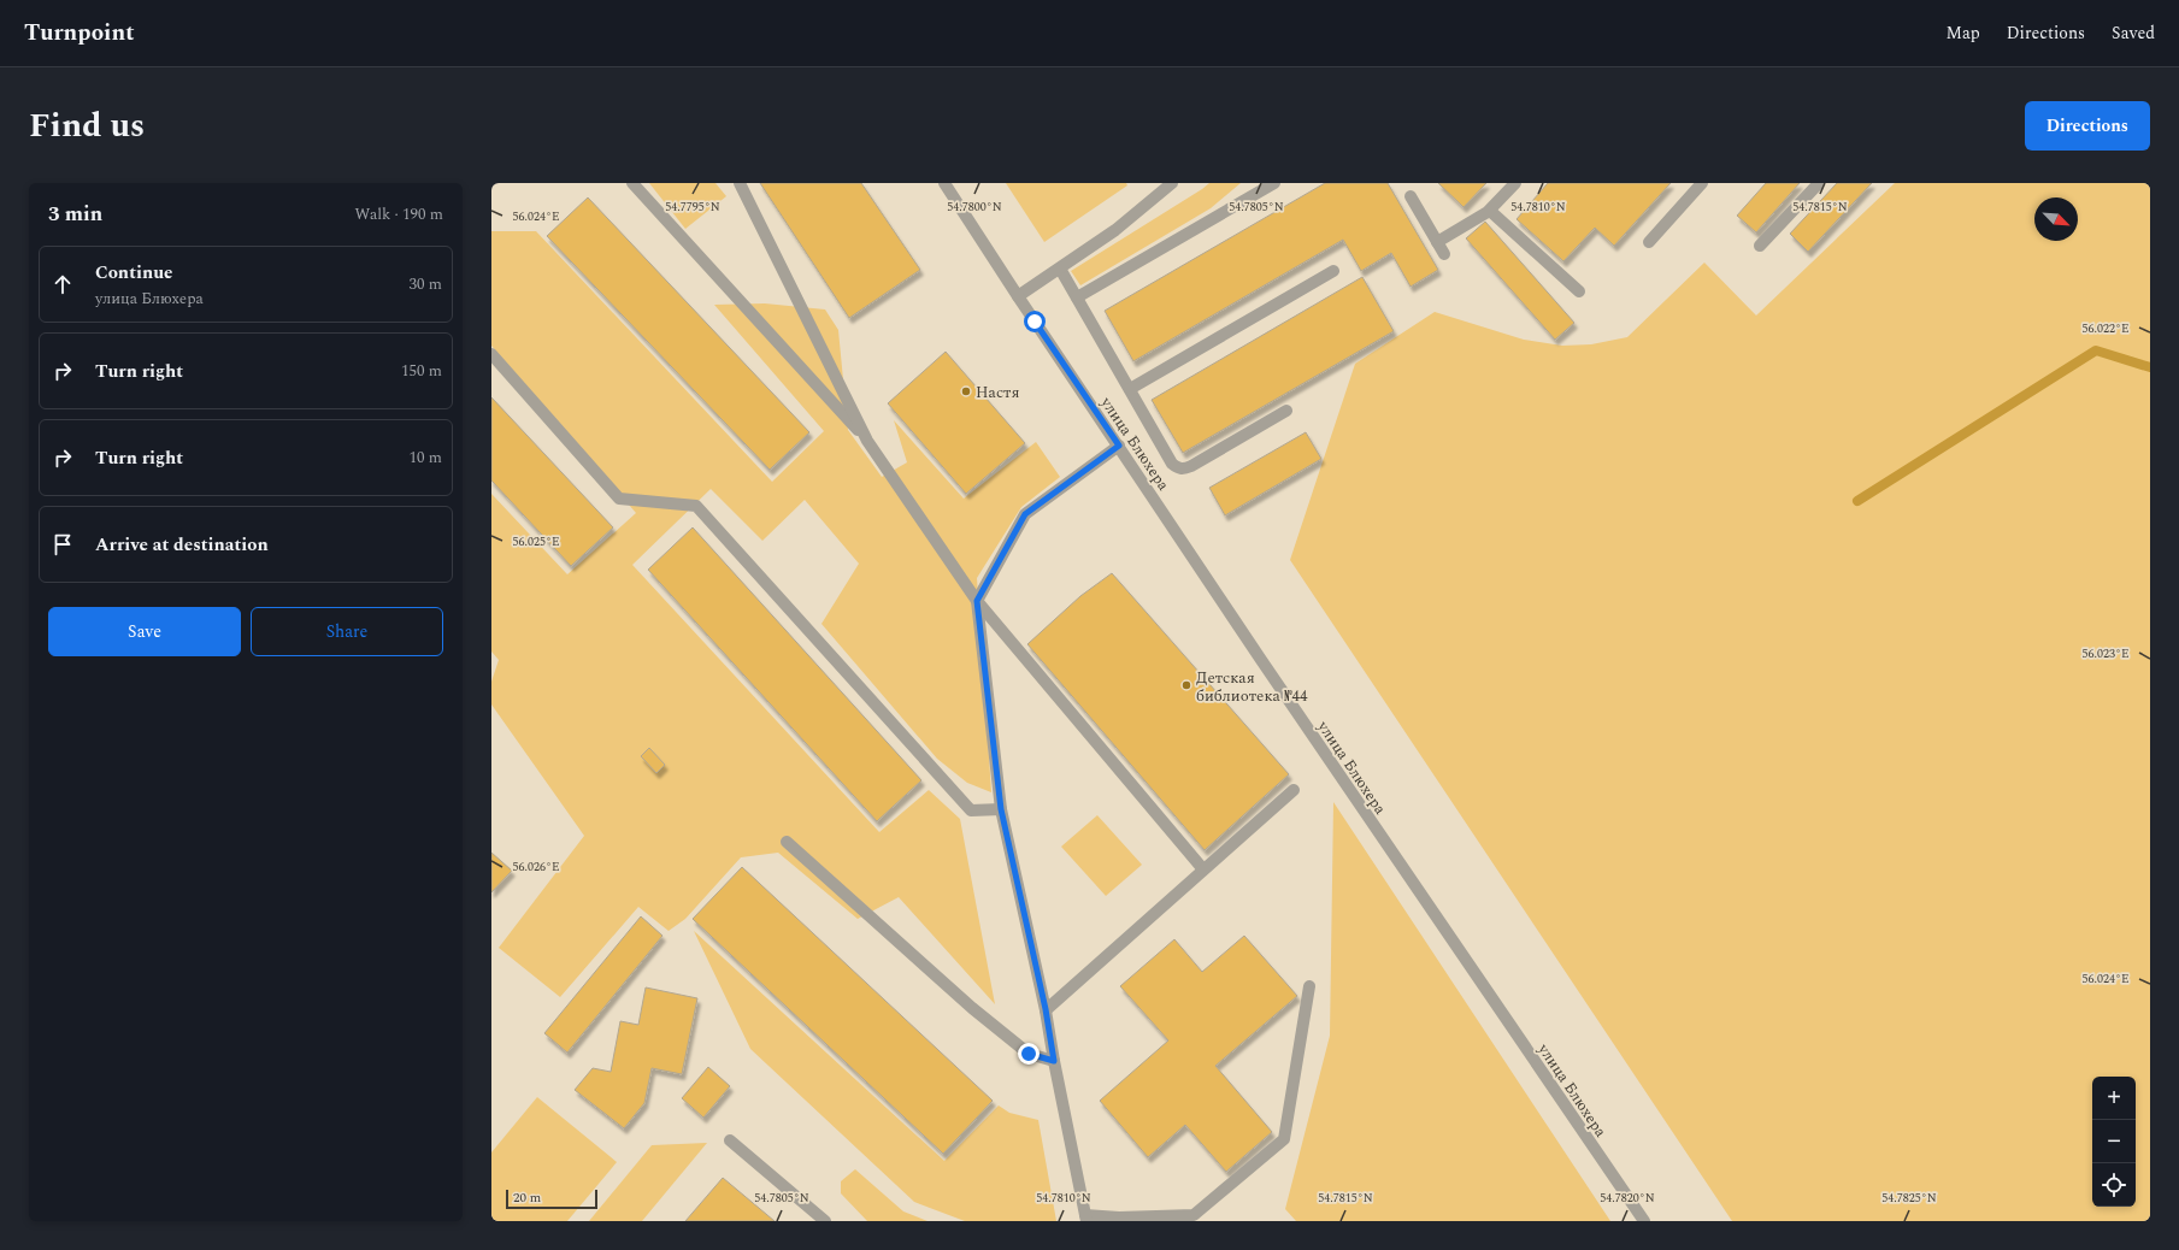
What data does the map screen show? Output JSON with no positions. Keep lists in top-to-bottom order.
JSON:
{
  "streets": {
    "street": ["улица Блюхера"]
  },
  "places": ["Настя", "Детская библиотека №44"],
  "scale_bar": "20 m",
  "north": "bottom right",
  "page": {
    "header": "Turnpoint",
    "nav": ["Map", "Directions", "Saved"],
    "title": "Find us",
    "buttons": [
      "Directions",
      ["Save", "Share"]
    ],
    "heading": ["3 min", "Walk · 190 m"],
    "list": [
      ["Continue", "улица Блюхера", "30 m"],
      ["Turn right", "150 m"],
      ["Turn right", "10 m"],
      "Arrive at destination"
    ],
    "map_buttons": ["+", "−"],
    "scale": "20 m"
  },
  "coordinates": [
    "54.7795°N",
    "54.7800°N",
    "54.7805°N",
    "54.7810°N",
    "54.7815°N",
    "56.024°E",
    "56.022°E",
    "56.025°E",
    "56.023°E",
    "56.026°E",
    "54.7820°N",
    "54.7825°N"
  ]
}
